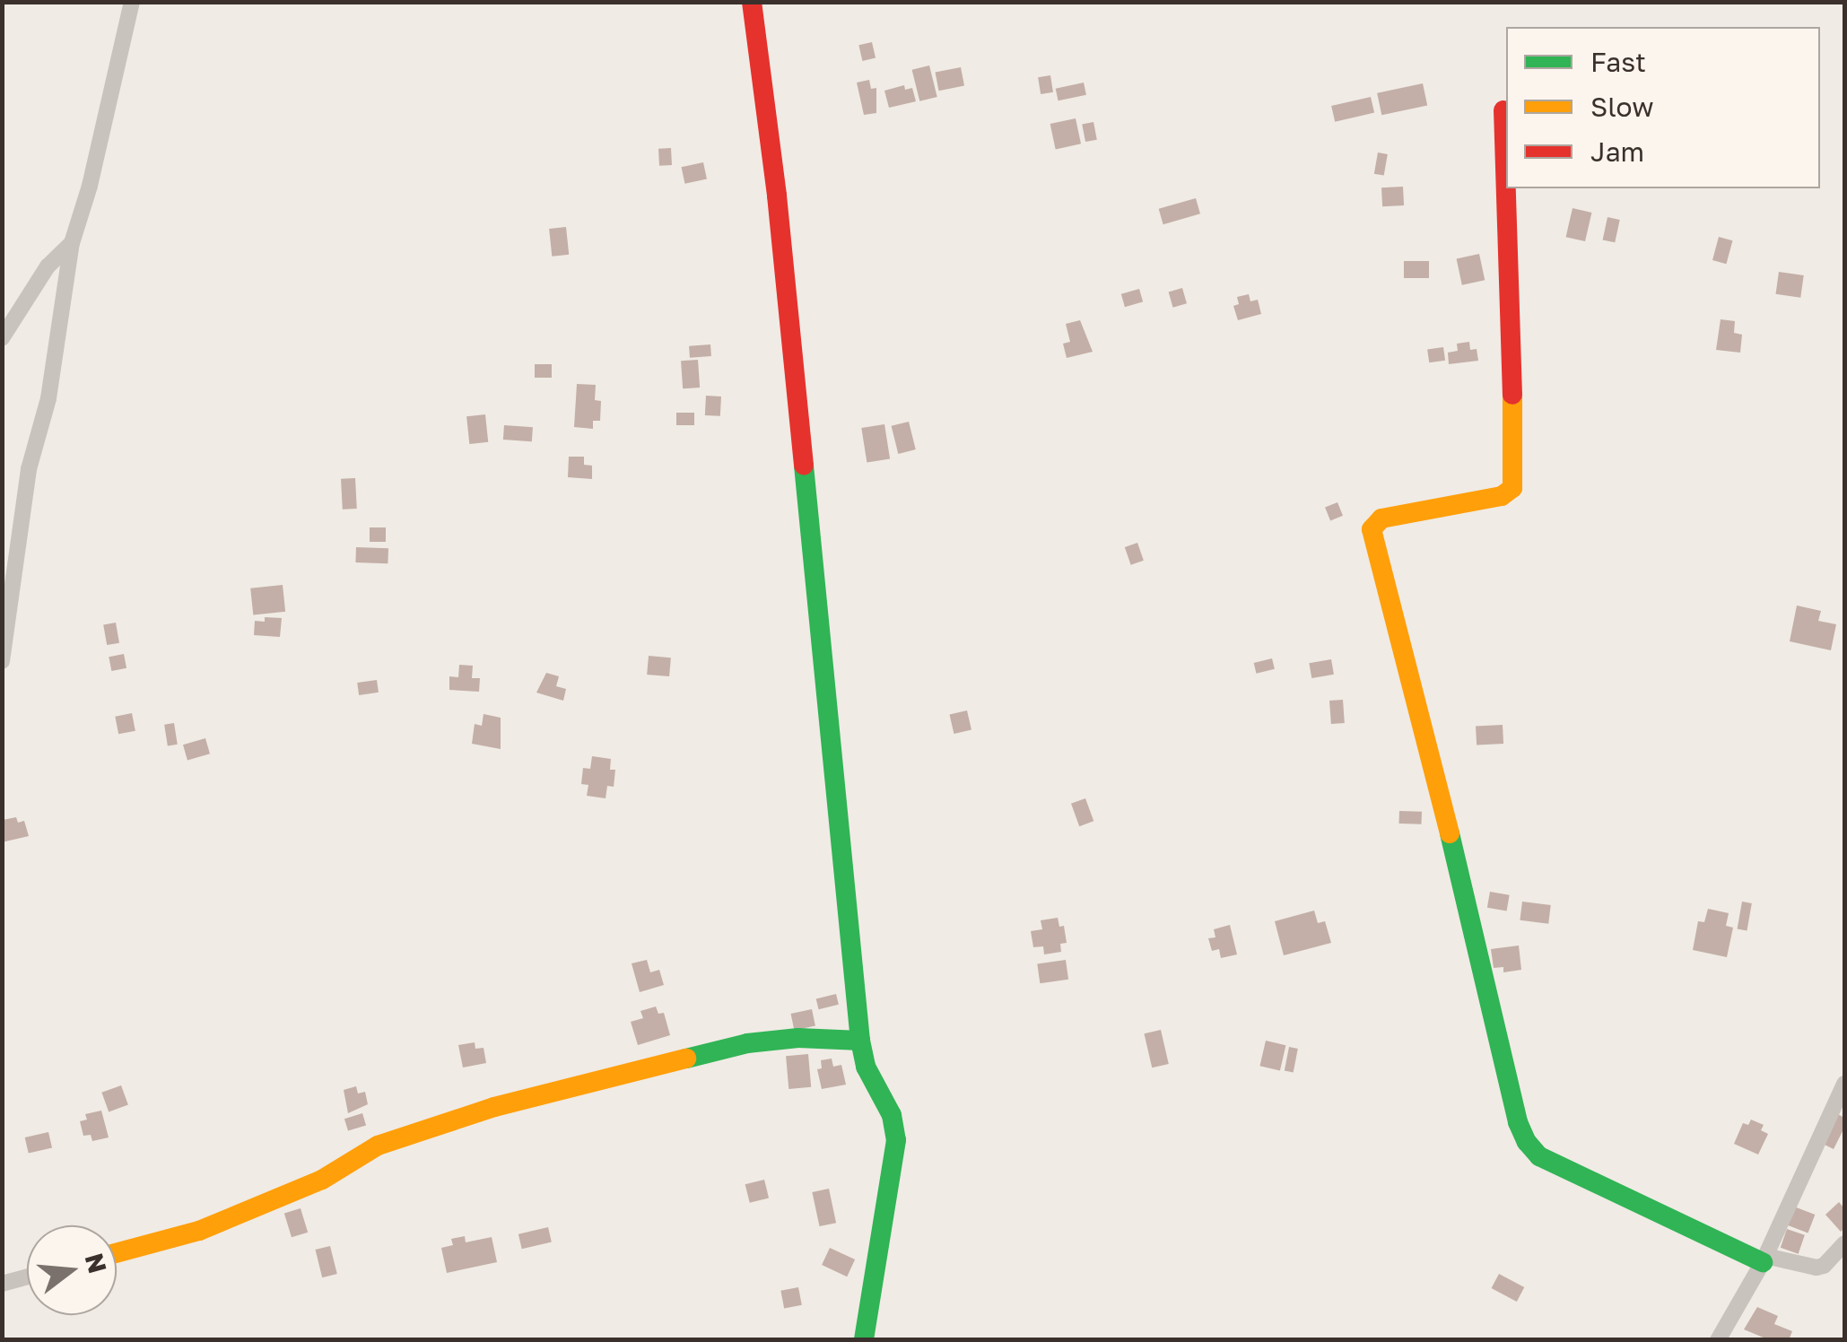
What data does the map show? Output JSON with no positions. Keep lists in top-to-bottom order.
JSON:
{
  "legend": ["Fast", "Slow", "Jam"],
  "north": "right"
}
